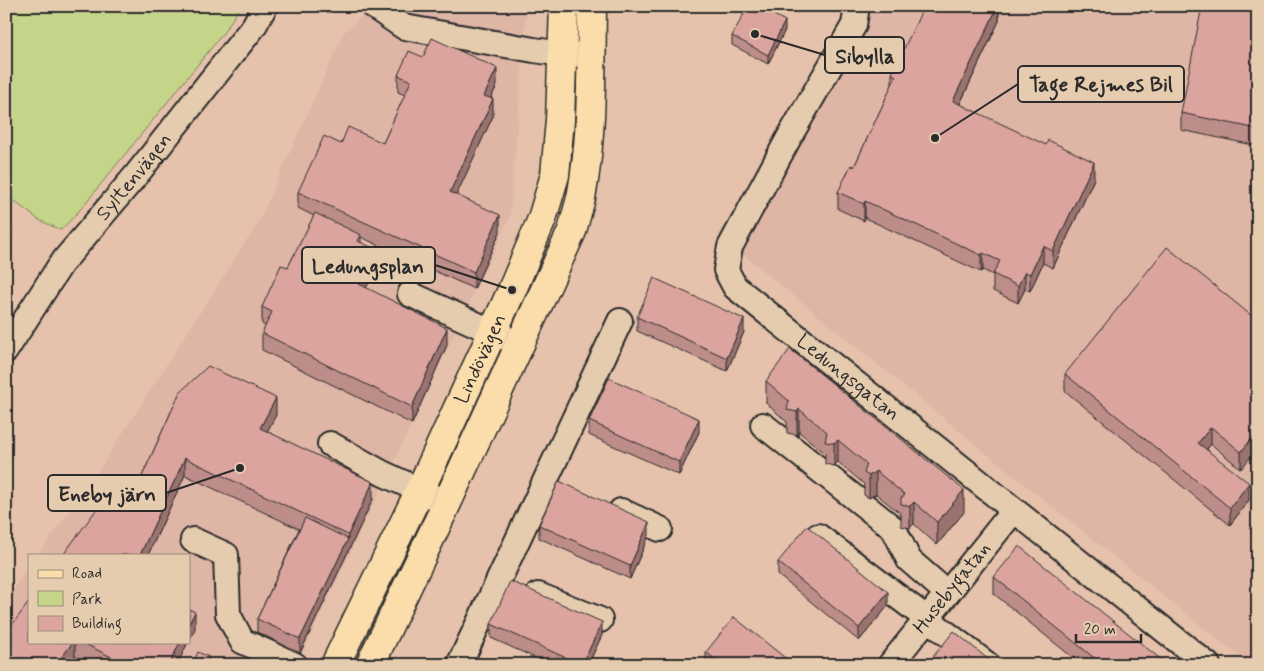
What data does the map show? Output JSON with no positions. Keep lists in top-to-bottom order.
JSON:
{
  "streets": {
    "main road": ["Lindövägen"],
    "street": ["Syltenvägen", "Ledungsgatan", "Husebygatan"]
  },
  "crossings": [
    ["Ledungsgatan", "Husebygatan"]
  ],
  "places": [
    "Sibylla",
    "Tage Rejmes Bil",
    "Ledungsplan",
    "Eneby järn"
  ],
  "legend": ["Road", "Park", "Building"],
  "scale_bar": "20 m"
}
